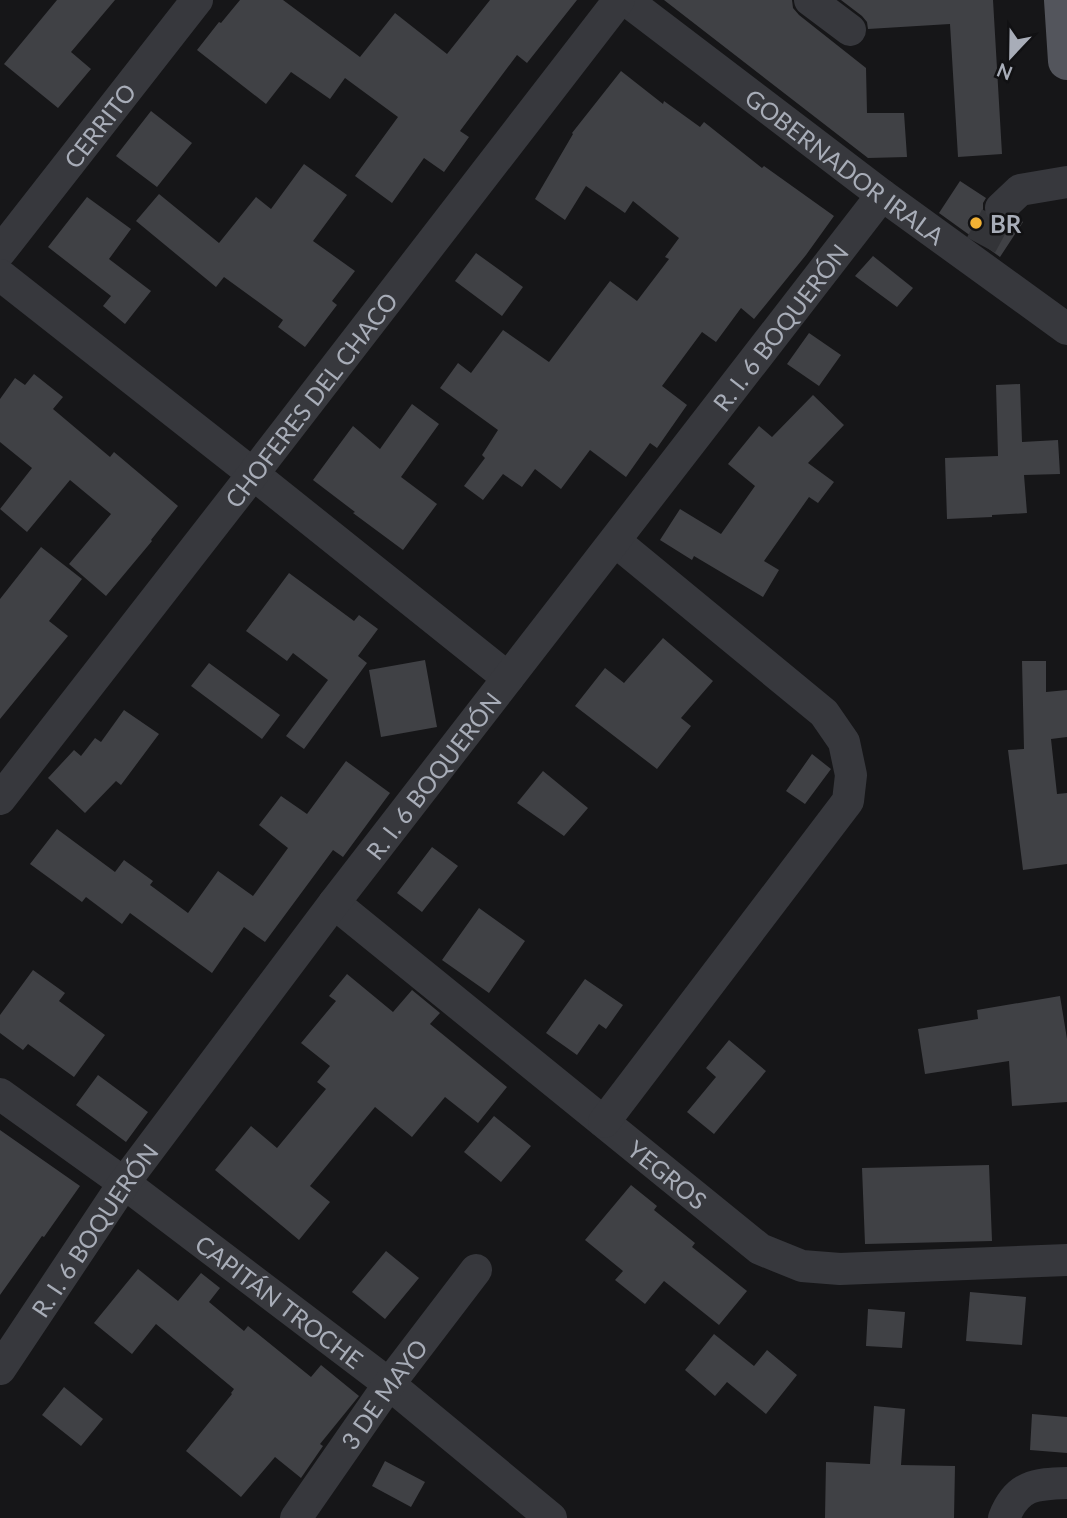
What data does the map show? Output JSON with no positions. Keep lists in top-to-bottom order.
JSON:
{
  "streets": {
    "street": [
      "CERRITO",
      "GOBERNADOR IRALA",
      "R. I. 6 BOQUERÓN",
      "CHOFERES DEL CHACO",
      "YEGROS",
      "CAPITÁN TROCHE",
      "3 DE MAYO"
    ]
  },
  "crossings": [
    ["GOBERNADOR IRALA", "R. I. 6 BOQUERÓN"],
    ["R. I. 6 BOQUERÓN", "YEGROS"],
    ["R. I. 6 BOQUERÓN", "CAPITÁN TROCHE"],
    ["CAPITÁN TROCHE", "3 DE MAYO"]
  ],
  "places": ["BR"],
  "north": "bottom"
}
